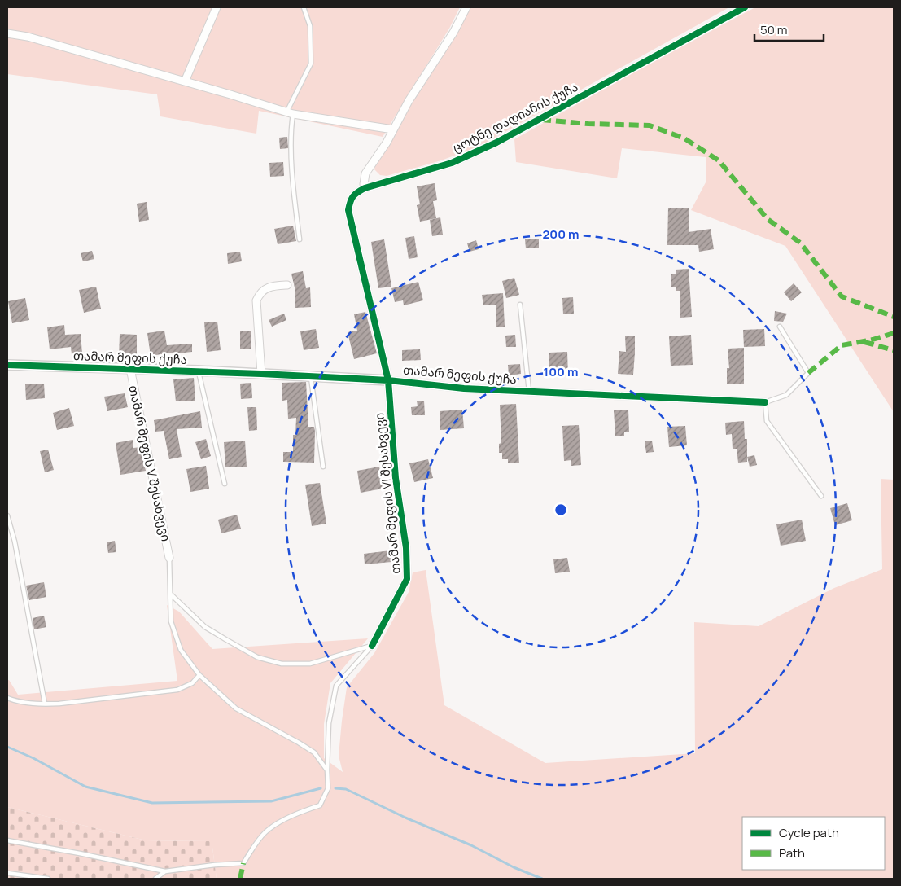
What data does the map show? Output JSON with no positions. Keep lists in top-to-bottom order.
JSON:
{
  "streets": {
    "street": [
      "ცოტნე დადიანის ქუჩა",
      "თამარ მეფის ქუჩა",
      "თამარ მეფის V შესახვევი",
      "თამარ მეფის VI შესახვევი"
    ]
  },
  "crossings": [
    ["ცოტნე დადიანის ქუჩა", "თამარ მეფის ქუჩა"],
    ["ცოტნე დადიანის ქუჩა", "თამარ მეფის VI შესახვევი"],
    ["თამარ მეფის ქუჩა", "თამარ მეფის V შესახვევი"],
    ["თამარ მეფის ქუჩა", "თამარ მეფის VI შესახვევი"]
  ],
  "legend": ["Cycle path", "Path"],
  "scale_bar": "50 m",
  "rings": ["200 m", "100 m"]
}
